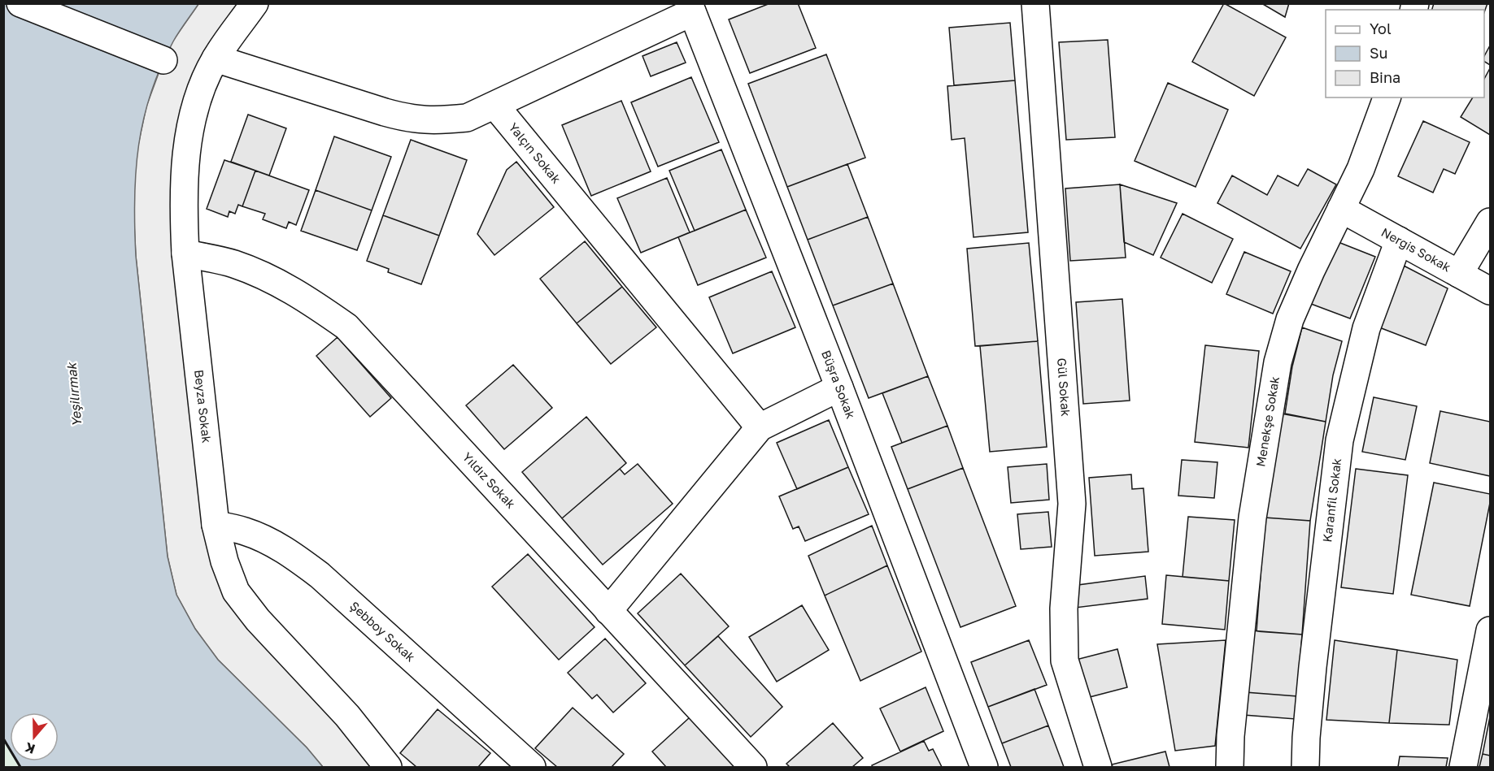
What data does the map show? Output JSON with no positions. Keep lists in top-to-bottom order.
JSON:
{
  "streets": {
    "street": [
      "Yalçın Sokak",
      "Nergis Sokak",
      "Büşra Sokak",
      "Gül Sokak",
      "Beyza Sokak",
      "Menekşe Sokak",
      "Yıldız Sokak",
      "Karanfil Sokak",
      "Şebboy Sokak"
    ]
  },
  "crossings": [
    ["Nergis Sokak", "Menekşe Sokak"],
    ["Nergis Sokak", "Karanfil Sokak"],
    ["Beyza Sokak", "Yıldız Sokak"],
    ["Beyza Sokak", "Şebboy Sokak"]
  ],
  "water": ["Yeşilırmak"],
  "legend": ["Yol", "Su", "Bina"],
  "north": "bottom"
}
